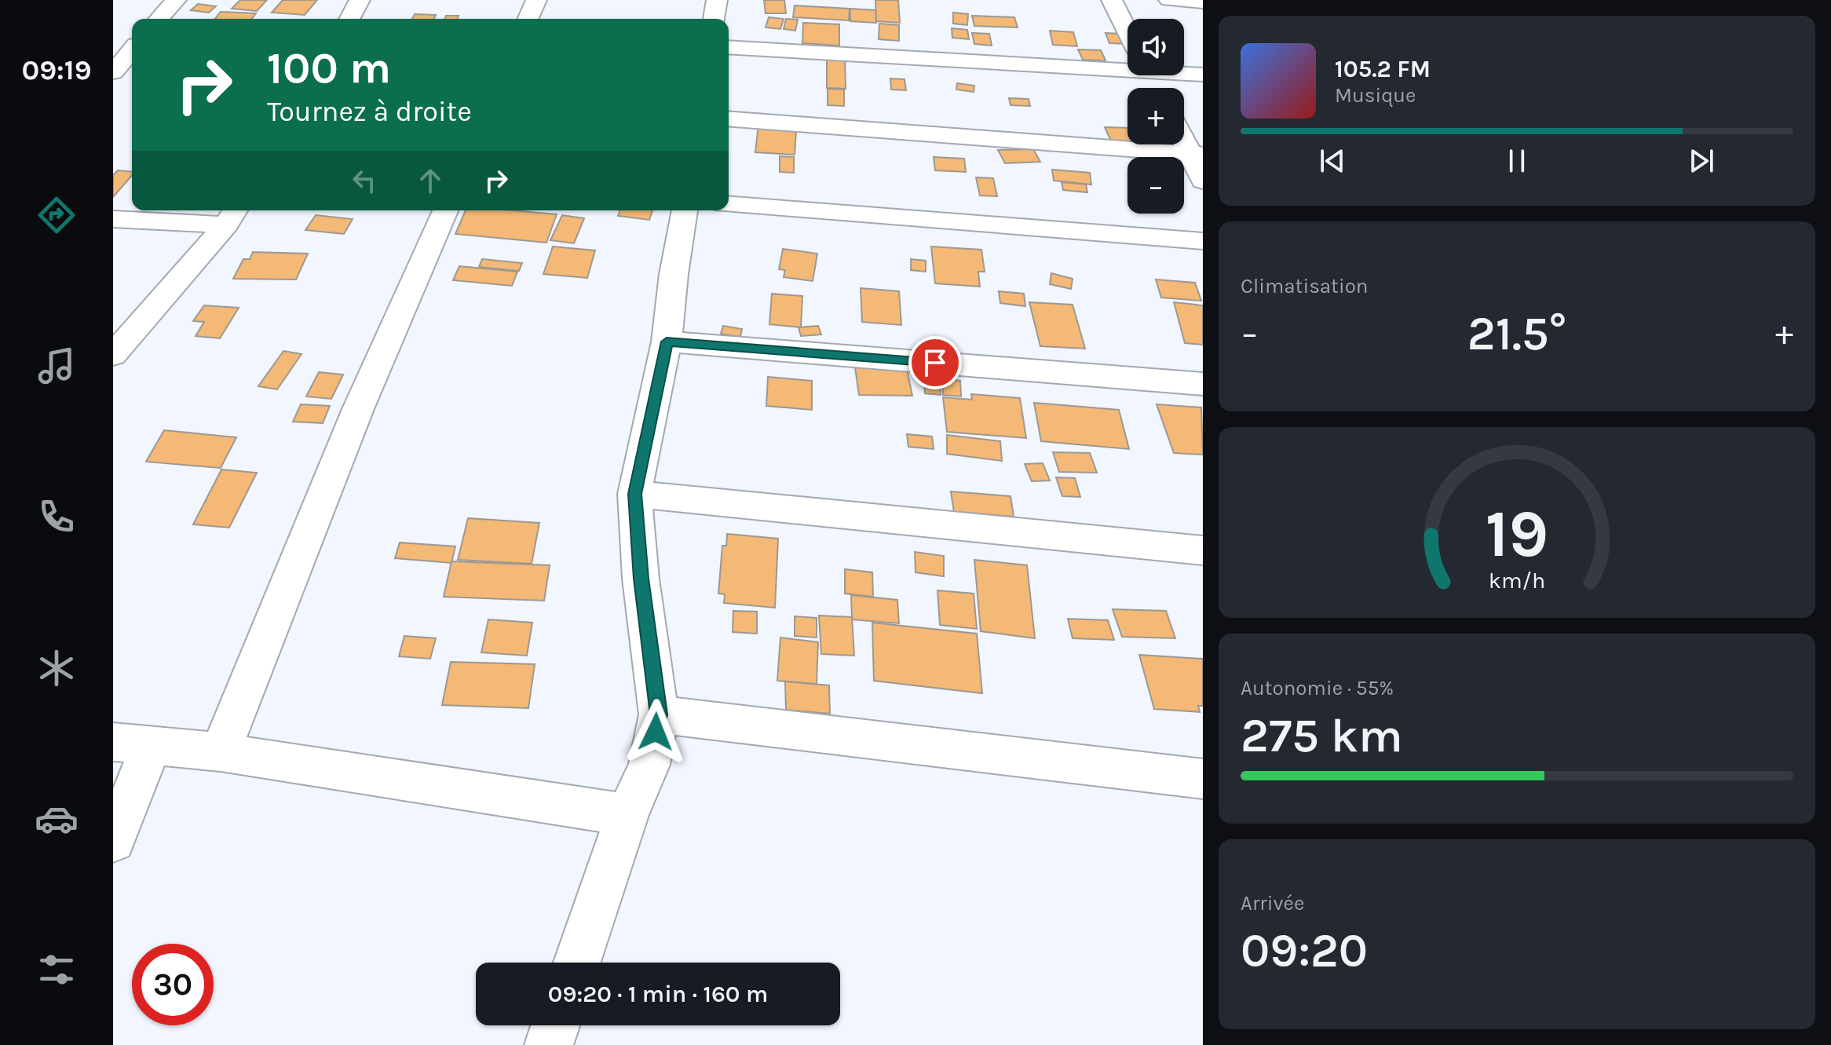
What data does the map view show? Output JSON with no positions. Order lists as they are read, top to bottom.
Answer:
{
  "page": {
    "tabs": "09:19",
    "map_buttons": ["+", "−"],
    "turn": ["100 m", "Tournez à droite"],
    "song": ["105.2 FM", "Musique"],
    "tile": [
      "Climatisation",
      ["Autonomie · 55%", "275 km"],
      ["Arrivée", "09:20"]
    ],
    "heat": ["−", "21.5°", "+"],
    "limit": "30",
    "trip": "09:20 · 1 min · 160 m",
    "gauge": ["19", "km/h"]
  }
}
